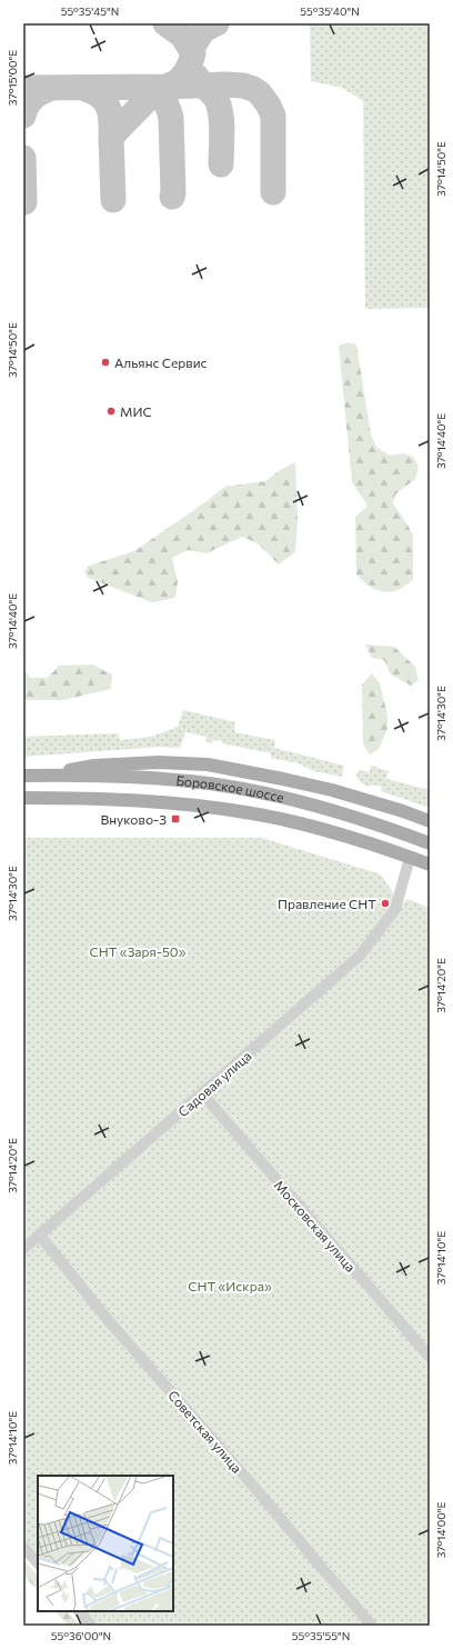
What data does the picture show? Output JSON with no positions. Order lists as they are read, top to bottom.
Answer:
{
  "streets": {
    "main road": ["Боровское шоссе"],
    "street": ["Садовая улица", "Московская улица", "Советская улица"]
  },
  "crossings": [
    ["Боровское шоссе", "Садовая улица"],
    ["Садовая улица", "Московская улица"],
    ["Садовая улица", "Советская улица"]
  ],
  "parks": ["СНТ «Заря-50»", "СНТ «Искра»"],
  "places": {
    "other": ["Альянс Сервис", "МИС", "Правление СНТ"],
    "transit": ["Внуково-3"]
  },
  "coordinates": [
    "55°35'45\"N",
    "55°35'40\"N",
    "37°15'00\"E",
    "37°14'50\"E",
    "37°14'40\"E",
    "37°14'30\"E",
    "37°14'20\"E",
    "37°14'10\"E",
    "37°14'00\"E",
    "55°36'00\"N",
    "55°35'55\"N"
  ]
}
